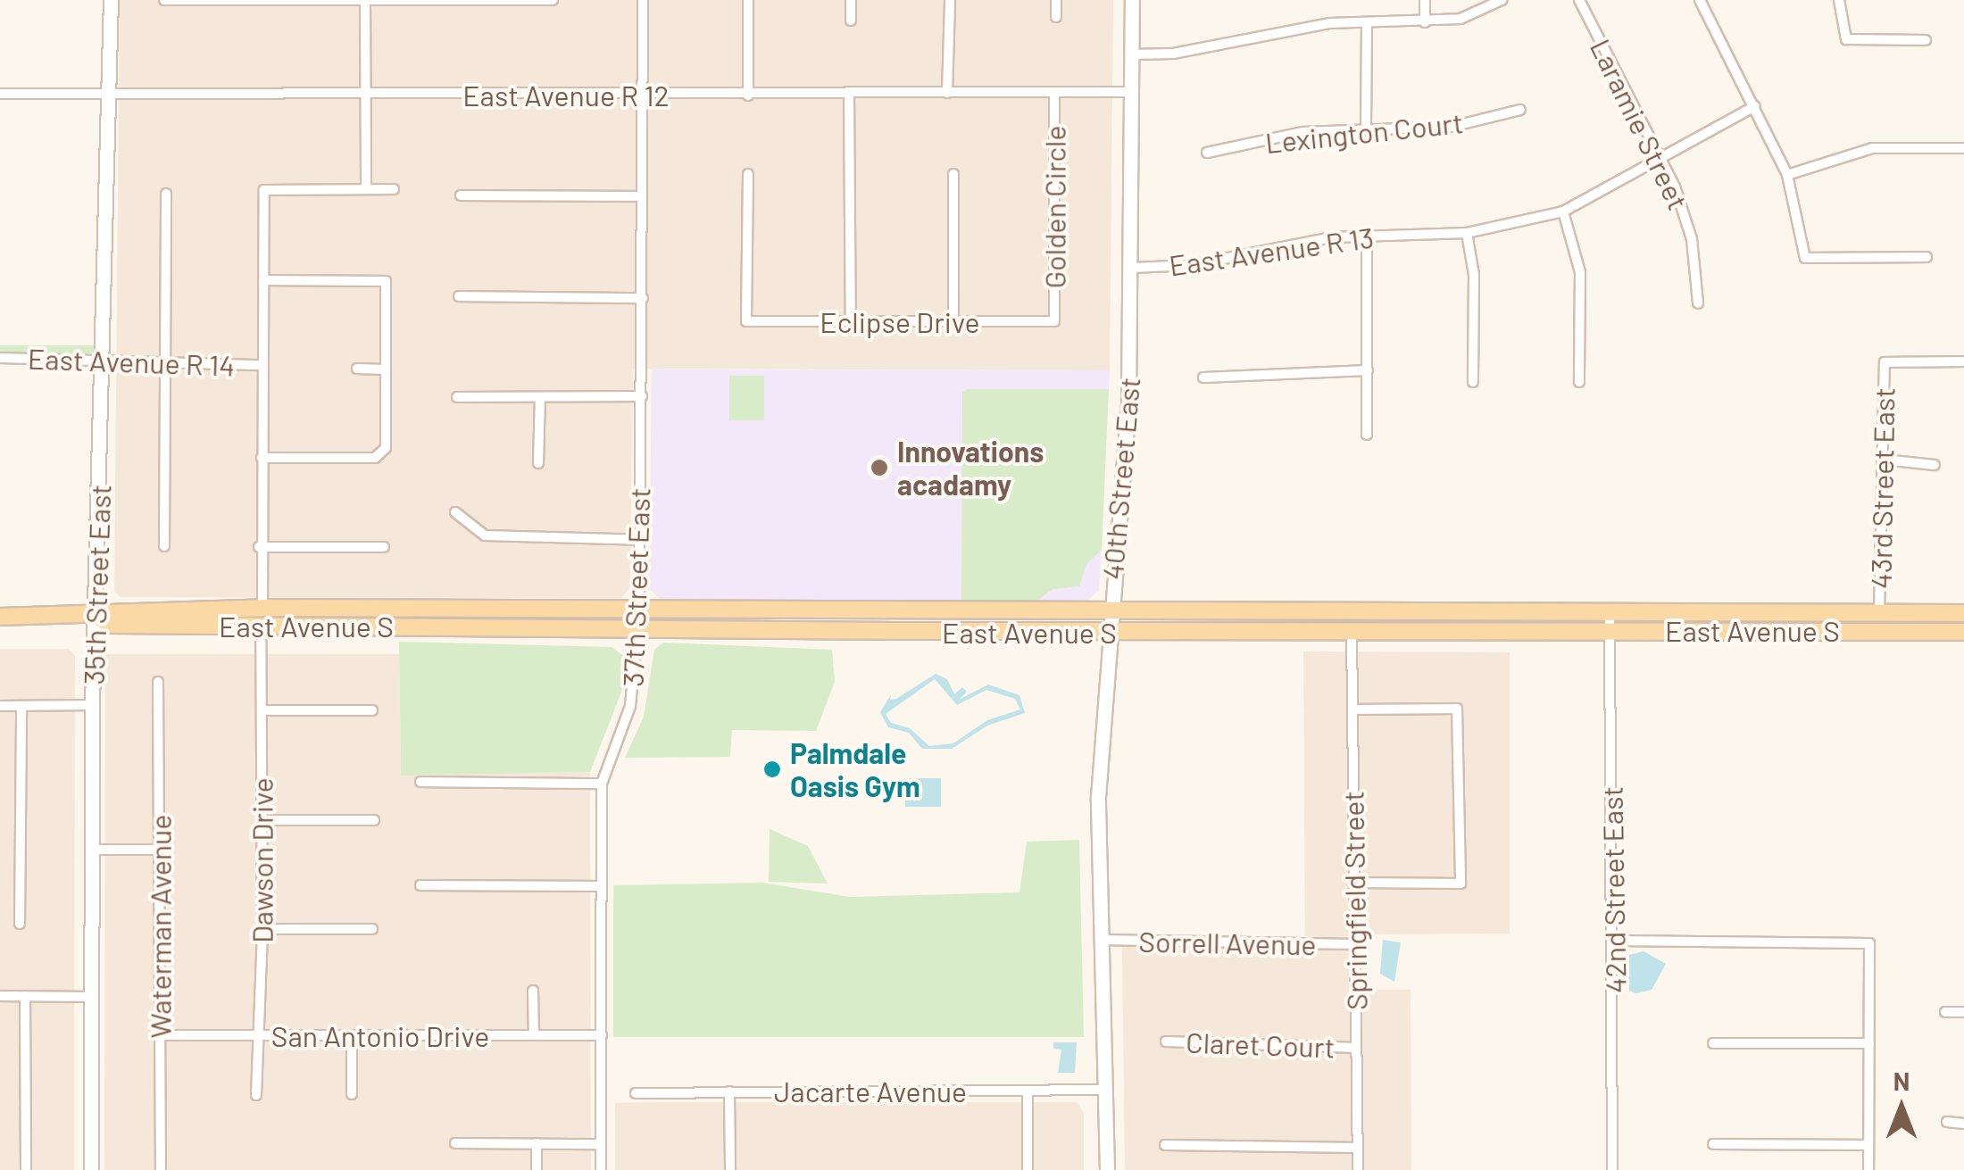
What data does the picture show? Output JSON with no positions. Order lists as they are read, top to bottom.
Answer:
{
  "streets": {
    "main road": ["40th Street East", "35th Street East", "East Avenue S"],
    "street": [
      "East Avenue R 12",
      "Laramie Street",
      "Lexington Court",
      "Golden Circle",
      "East Avenue R 13",
      "Eclipse Drive",
      "East Avenue R 14",
      "43rd Street East",
      "37th Street East",
      "Dawson Drive",
      "42nd Street East",
      "Springfield Street",
      "Waterman Avenue",
      "Sorrell Avenue",
      "San Antonio Drive",
      "Claret Court",
      "Jacarte Avenue"
    ]
  },
  "crossings": [
    ["East Avenue R 12", "Golden Circle"],
    ["East Avenue R 12", "40th Street East"],
    ["East Avenue R 12", "35th Street East"],
    ["East Avenue R 12", "37th Street East"],
    ["Laramie Street", "East Avenue R 13"],
    ["Golden Circle", "Eclipse Drive"],
    ["East Avenue R 13", "40th Street East"],
    ["East Avenue R 14", "35th Street East"],
    ["40th Street East", "East Avenue S"],
    ["40th Street East", "Sorrell Avenue"],
    ["40th Street East", "Jacarte Avenue"],
    ["43rd Street East", "East Avenue S"],
    ["35th Street East", "East Avenue S"],
    ["37th Street East", "East Avenue S"],
    ["37th Street East", "San Antonio Drive"],
    ["East Avenue S", "Dawson Drive"],
    ["East Avenue S", "42nd Street East"],
    ["East Avenue S", "Springfield Street"],
    ["Dawson Drive", "San Antonio Drive"],
    ["Springfield Street", "Sorrell Avenue"],
    ["Springfield Street", "Claret Court"],
    ["Waterman Avenue", "San Antonio Drive"]
  ],
  "places": ["Innovations acadamy", "Palmdale Oasis Gym"],
  "north": "top"
}
